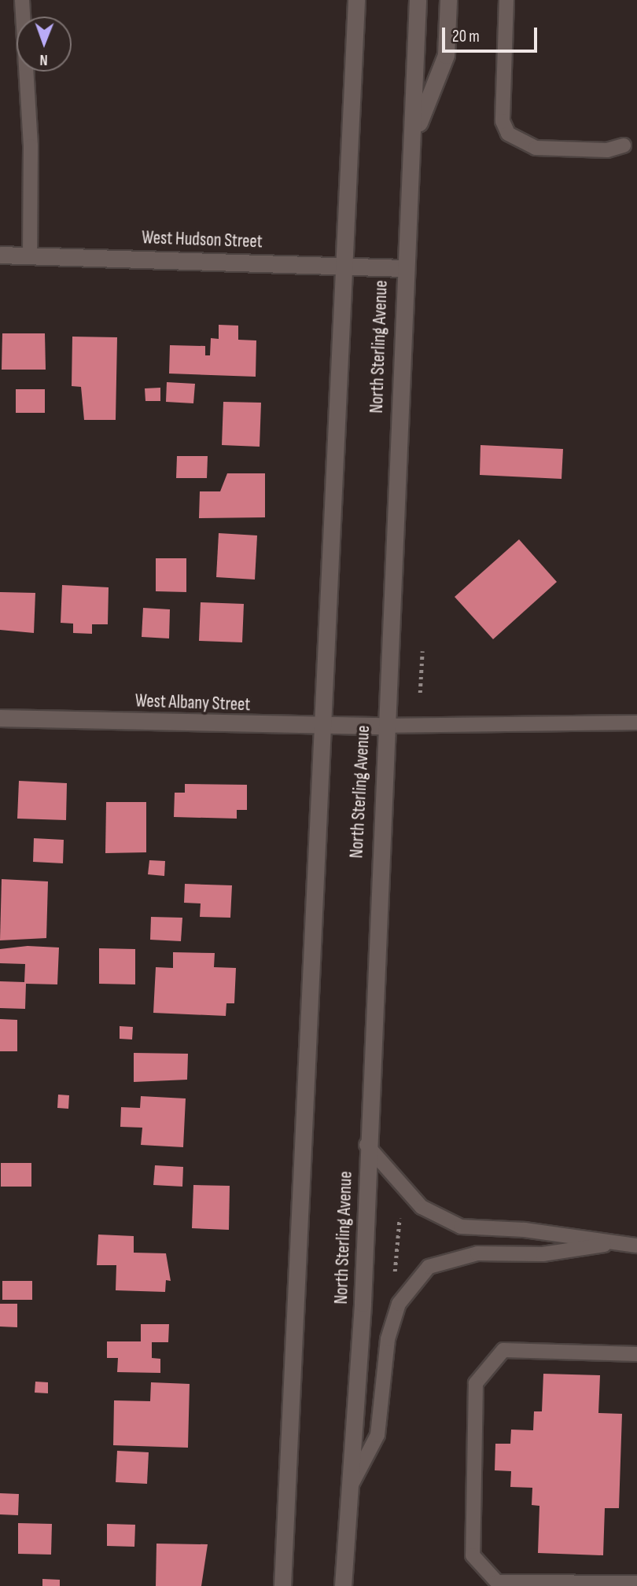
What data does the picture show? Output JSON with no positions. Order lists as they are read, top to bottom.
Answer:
{
  "streets": {
    "main road": ["West Hudson Street", "North Sterling Avenue", "West Albany Street"]
  },
  "crossings": [
    ["West Hudson Street", "North Sterling Avenue"],
    ["North Sterling Avenue", "West Albany Street"]
  ],
  "scale_bar": "20 m",
  "north": "bottom"
}
